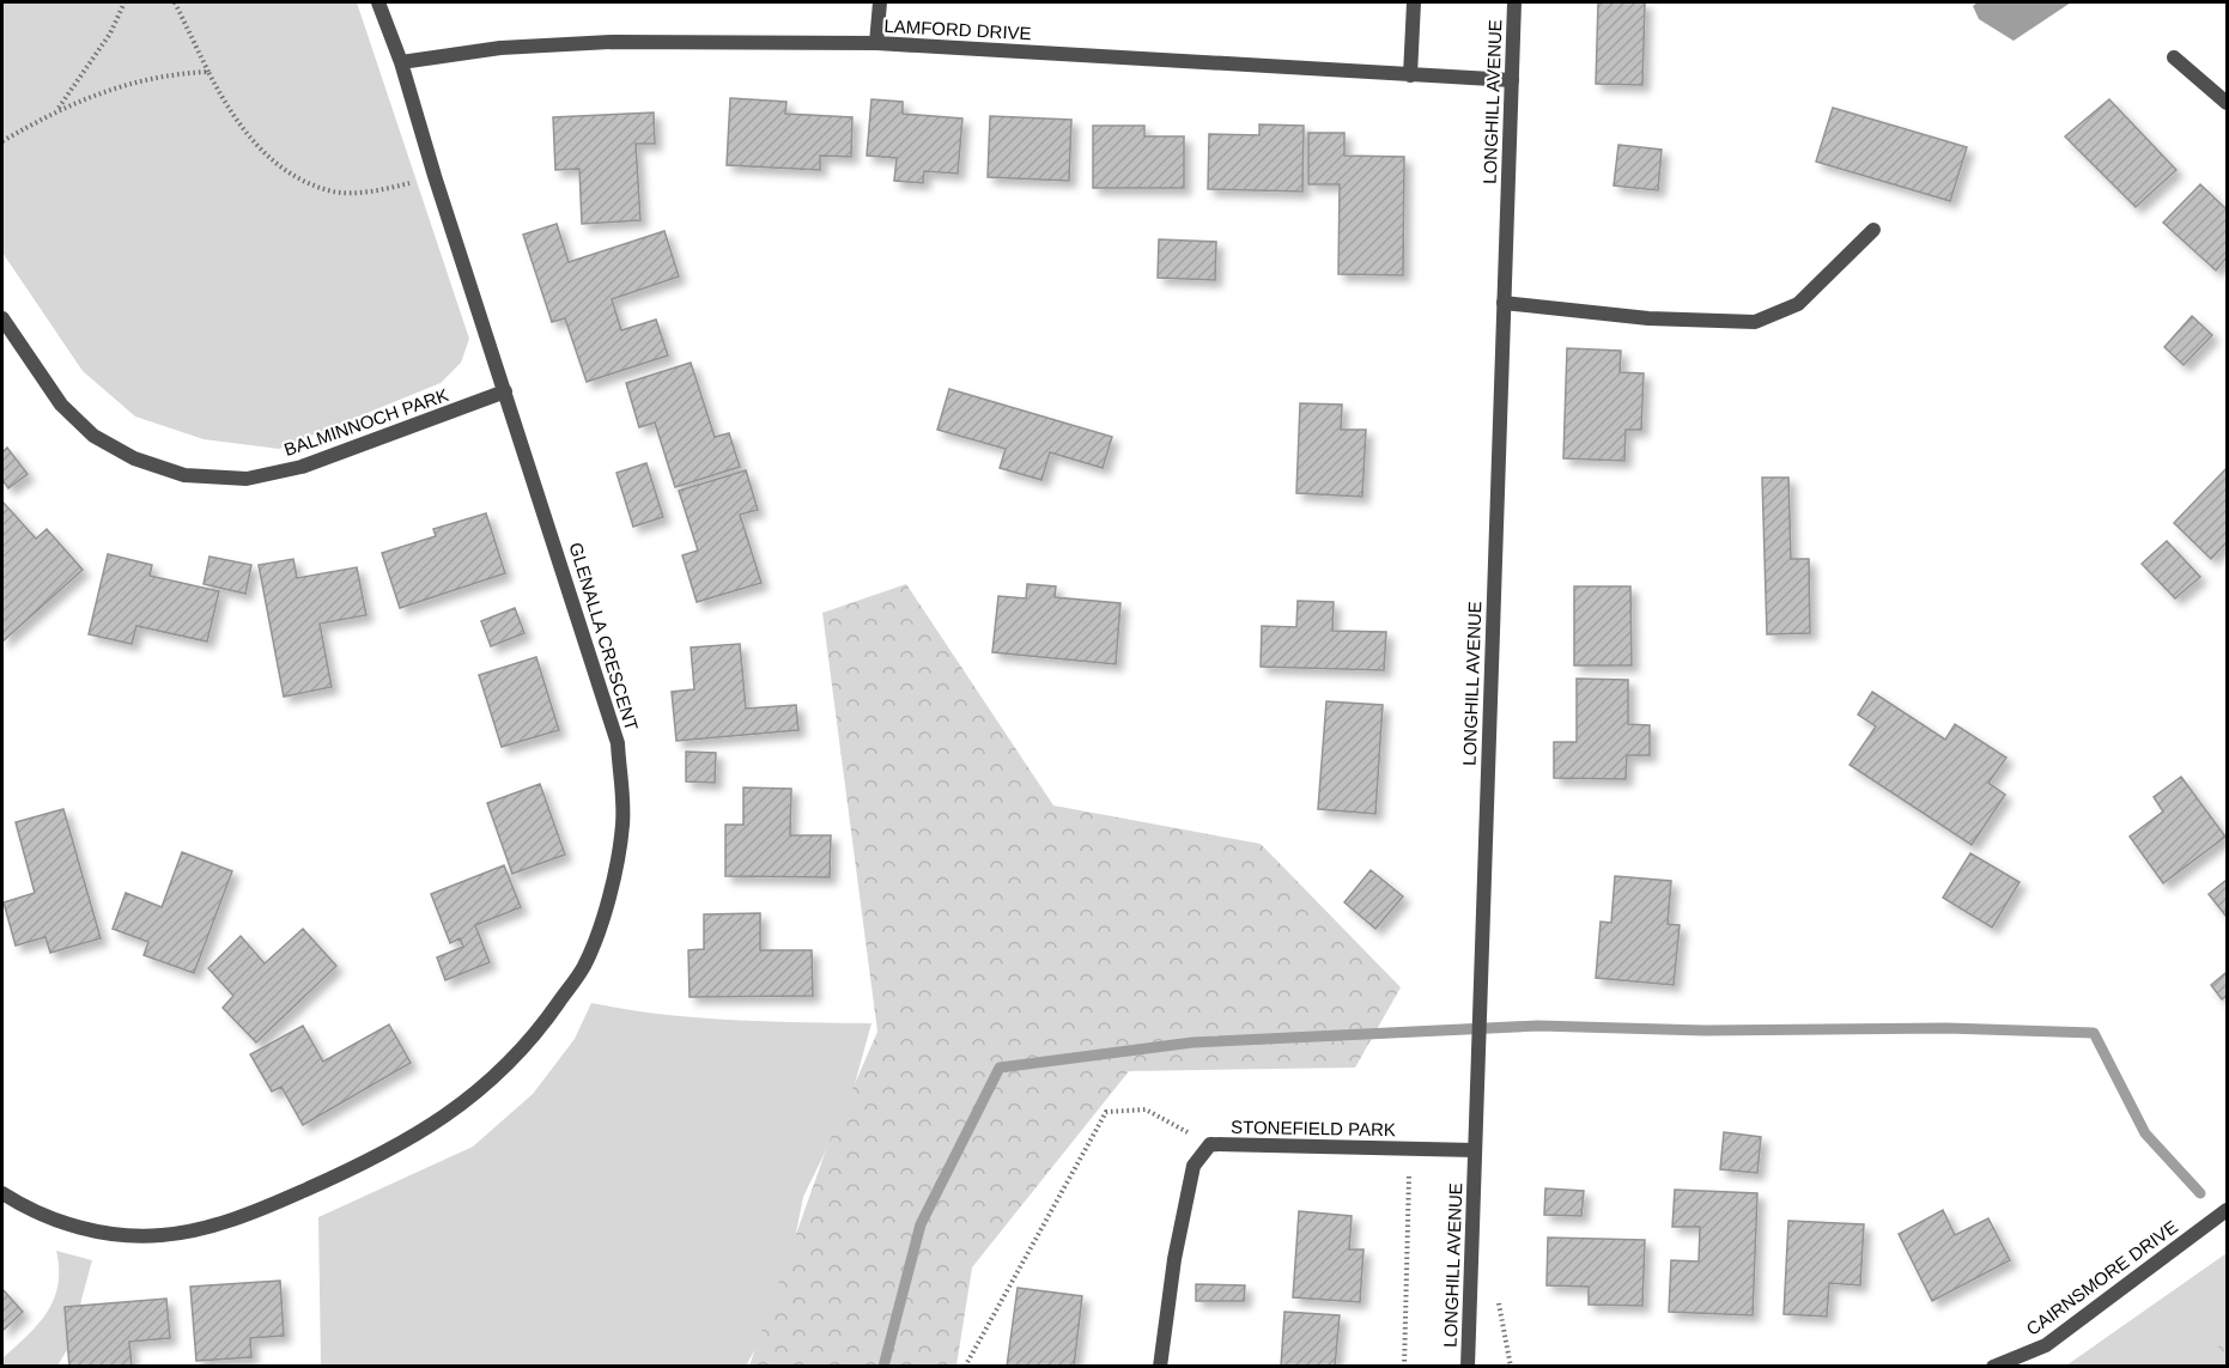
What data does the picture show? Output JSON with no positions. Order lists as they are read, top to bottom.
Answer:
{
  "streets": {
    "street": [
      "LAMFORD DRIVE",
      "LONGHILL AVENUE",
      "BALMINNOCH PARK",
      "GLENALLA CRESCENT",
      "STONEFIELD PARK",
      "CAIRNSMORE DRIVE"
    ]
  },
  "crossings": [
    ["LAMFORD DRIVE", "LONGHILL AVENUE"],
    ["LAMFORD DRIVE", "GLENALLA CRESCENT"],
    ["LONGHILL AVENUE", "STONEFIELD PARK"],
    ["BALMINNOCH PARK", "GLENALLA CRESCENT"]
  ]
}
